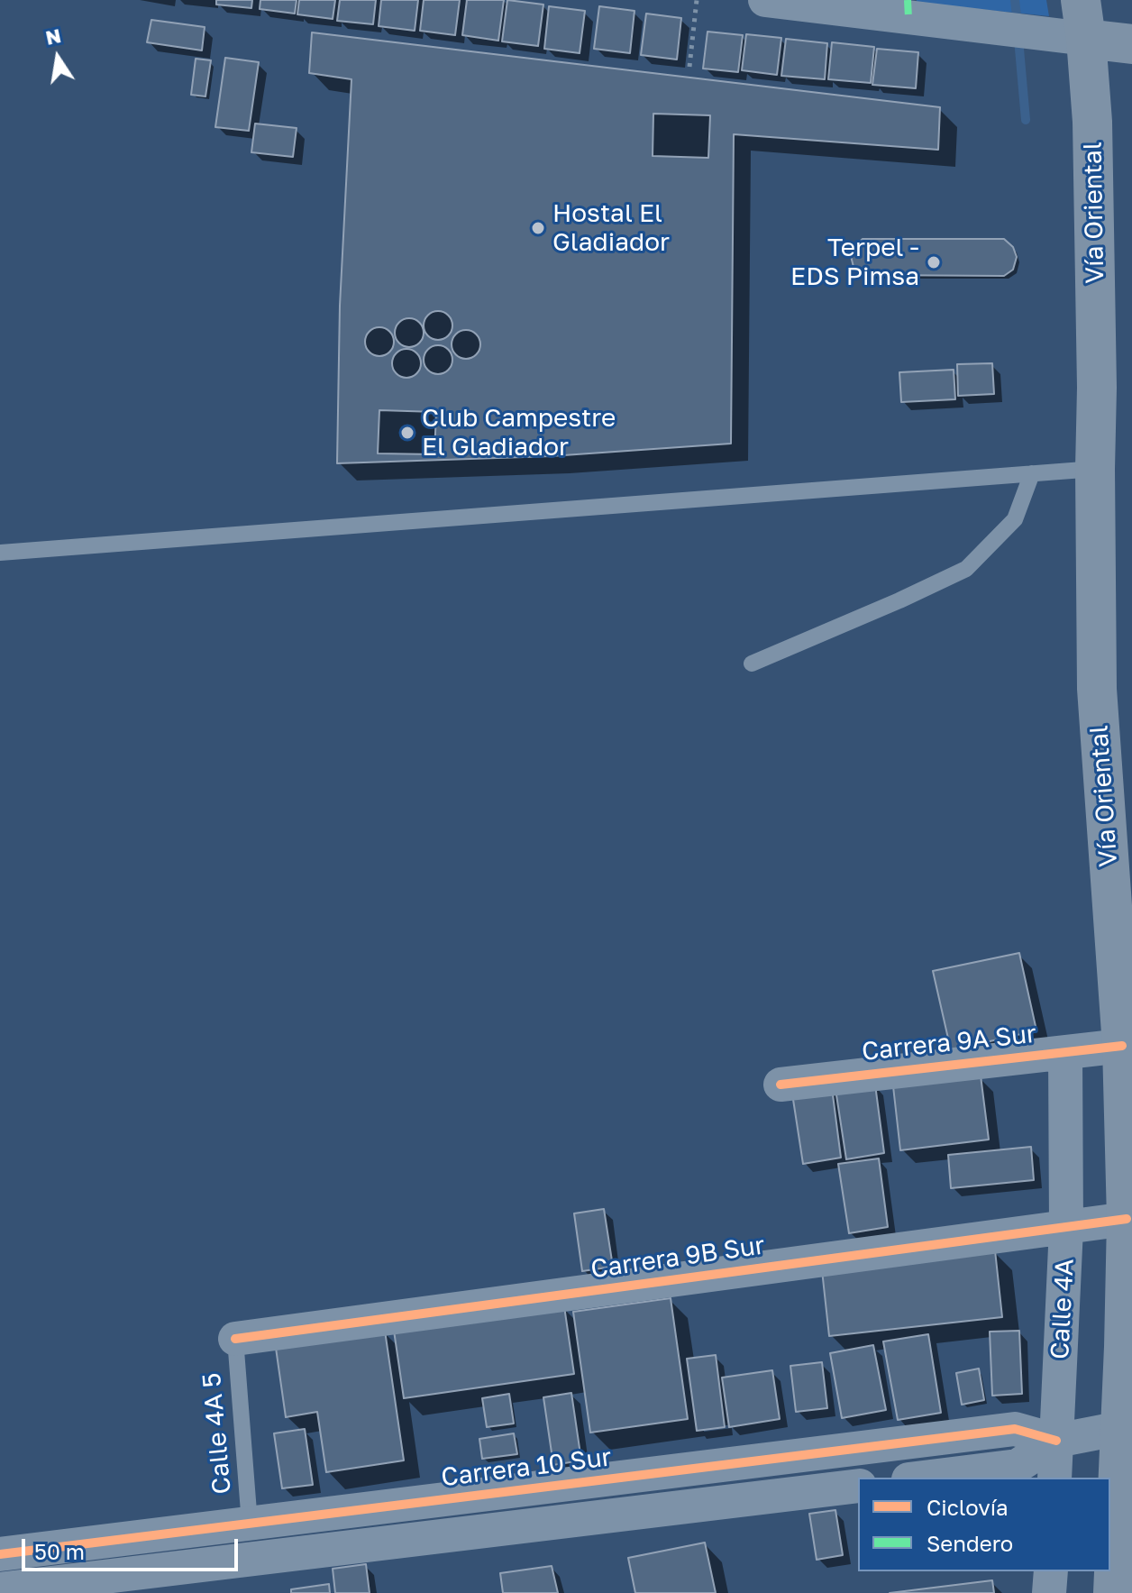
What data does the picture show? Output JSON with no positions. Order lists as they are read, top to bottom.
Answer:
{
  "streets": {
    "highway": ["Vía Oriental"],
    "street": [
      "Carrera 9A Sur",
      "Carrera 9B Sur",
      "Calle 4A",
      "Carrera 10 Sur"
    ],
    "lane": ["Calle 4A 5"]
  },
  "crossings": [
    ["Vía Oriental", "Carrera 9A Sur"],
    ["Vía Oriental", "Carrera 9B Sur"],
    ["Carrera 9A Sur", "Calle 4A"],
    ["Carrera 9B Sur", "Calle 4A"],
    ["Carrera 9B Sur", "Calle 4A 5"],
    ["Calle 4A", "Carrera 10 Sur"],
    ["Calle 4A 5", "Carrera 10 Sur"]
  ],
  "places": ["Hostal El Gladiador", "Terpel - EDS Pimsa", "Club Campestre El Gladiador"],
  "legend": ["Ciclovía", "Sendero"],
  "scale_bar": "50 m",
  "north": "top"
}
